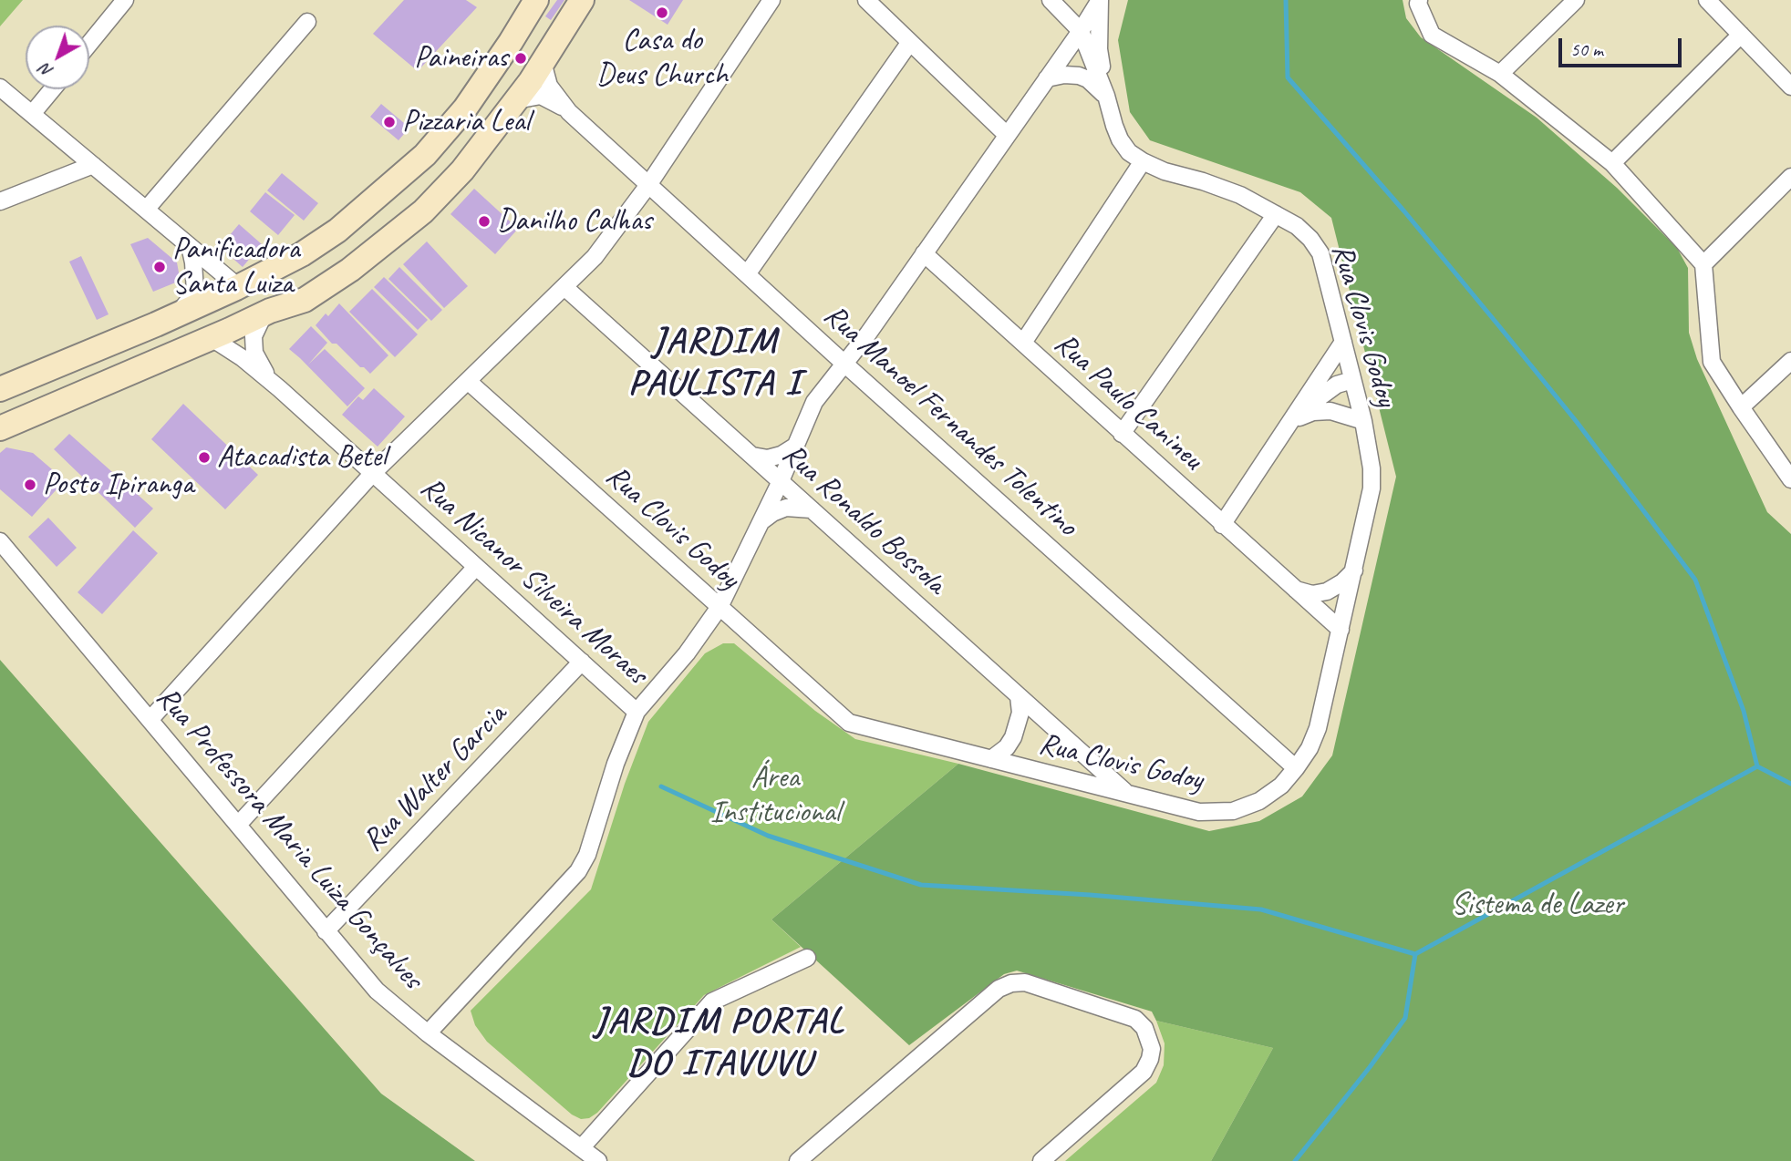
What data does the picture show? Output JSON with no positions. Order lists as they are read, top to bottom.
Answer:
{
  "streets": {
    "street": [
      "Rua Clovis Godoy",
      "Rua Paulo Canineu",
      "Rua Manoel Fernandes Tolentino",
      "Rua Ronaldo Bossola",
      "Rua Nicanor Silveira Moraes",
      "Rua Walter Garcia",
      "Rua Professora Maria Luiza Gonçalves"
    ]
  },
  "crossings": [
    ["Rua Clovis Godoy", "Rua Paulo Canineu"],
    ["Rua Clovis Godoy", "Rua Manoel Fernandes Tolentino"],
    ["Rua Clovis Godoy", "Rua Ronaldo Bossola"],
    ["Rua Nicanor Silveira Moraes", "Rua Walter Garcia"],
    ["Rua Walter Garcia", "Rua Professora Maria Luiza Gonçalves"]
  ],
  "districts": ["JARDIM PAULISTA I", "JARDIM PORTAL DO ITAVUVU"],
  "parks": ["Área Institucional", "Sistema de Lazer"],
  "places": [
    "Casa do Deus Church",
    "Paineiras",
    "Pizzaria Leal",
    "Danilho Calhas",
    "Panificadora Santa Luiza",
    "Atacadista Betel",
    "Posto Ipiranga"
  ],
  "scale_bar": "50 m",
  "north": "bottom left"
}
